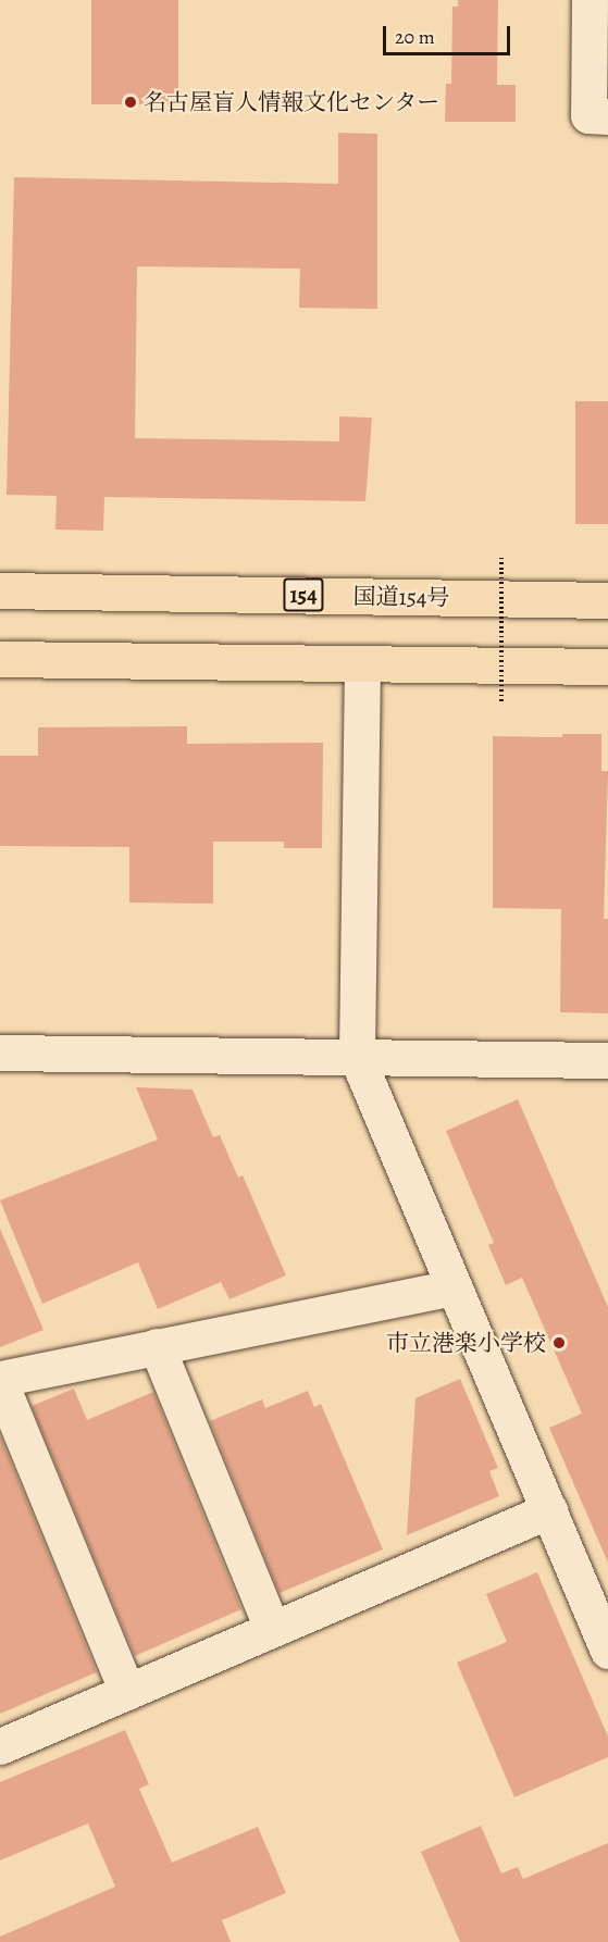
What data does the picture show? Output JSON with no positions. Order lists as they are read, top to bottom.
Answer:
{
  "streets": {
    "highway": ["154", "国道154号"]
  },
  "places": ["名古屋盲人情報文化センター", "市立港楽小学校"],
  "scale_bar": "20 m"
}
